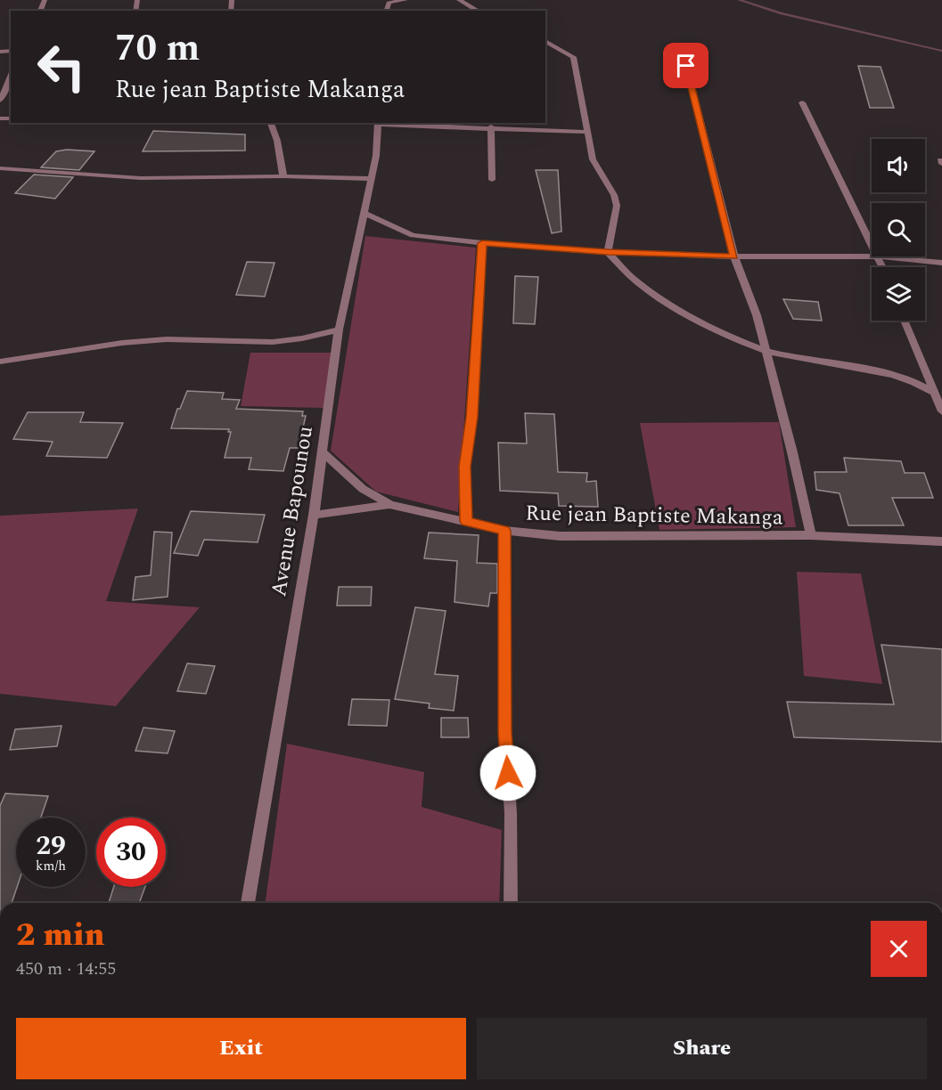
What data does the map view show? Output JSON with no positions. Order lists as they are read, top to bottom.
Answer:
{
  "streets": {
    "street": ["Avenue Bapounou", "Rue jean Baptiste Makanga"]
  },
  "crossings": [
    ["Avenue Bapounou", "Rue jean Baptiste Makanga"]
  ],
  "page": {
    "turn": ["70 m", "Rue jean Baptiste Makanga"],
    "speed": "29 km/h",
    "limit": "30",
    "heading": ["2 min", "450 m · 14:55"],
    "buttons": ["Exit", "Share"]
  }
}
